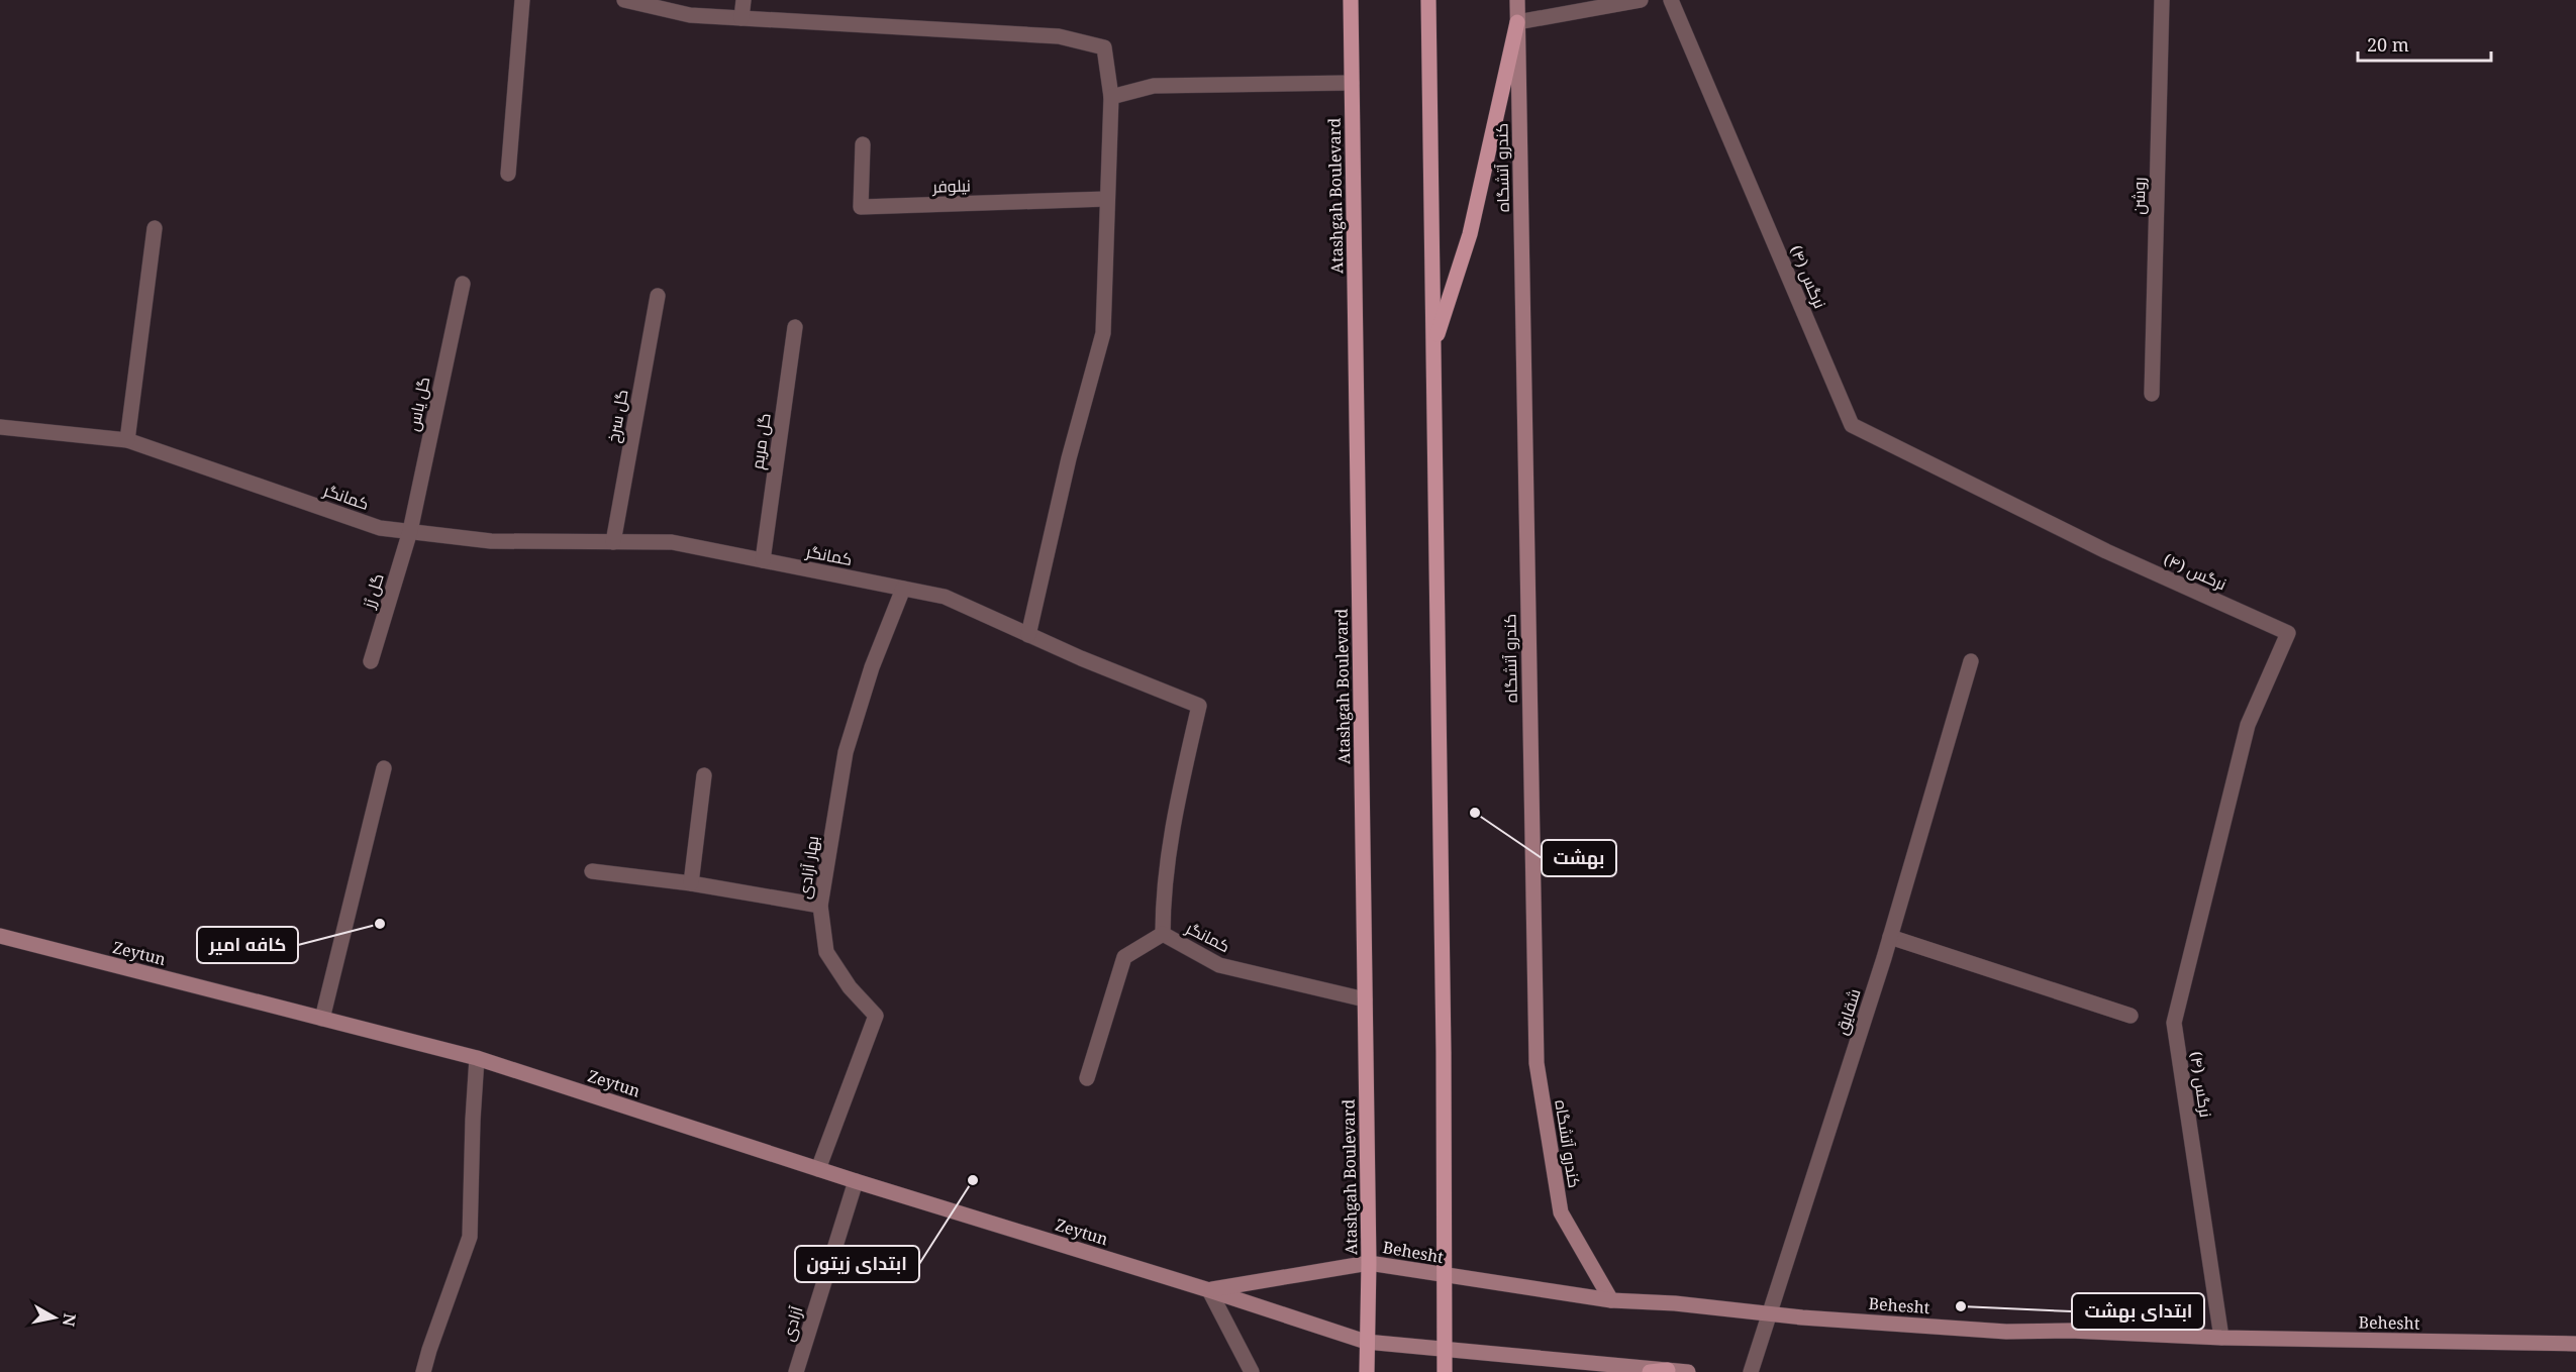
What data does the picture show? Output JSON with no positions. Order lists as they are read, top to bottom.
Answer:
{
  "streets": {
    "main road": [
      "کندرو آتشگاه",
      "Atashgah Boulevard",
      "Zeytun",
      "Behesht"
    ],
    "street": [
      "نیلوفر",
      "روشن",
      "نرگس (۴)",
      "گل یاس",
      "گل سرخ",
      "گل مریم",
      "کمانگر",
      "گل رُز",
      "بهار آزادی",
      "شقایق",
      "آزادی"
    ]
  },
  "crossings": [
    ["کندرو آتشگاه", "Behesht"],
    ["Atashgah Boulevard", "کمانگر"],
    ["Atashgah Boulevard", "Zeytun"],
    ["Atashgah Boulevard", "Behesht"],
    ["نرگس (۴)", "Behesht"],
    ["گل یاس", "کمانگر"],
    ["گل یاس", "گل رُز"],
    ["گل سرخ", "کمانگر"],
    ["گل مریم", "کمانگر"],
    ["کمانگر", "گل رُز"],
    ["کمانگر", "بهار آزادی"],
    ["بهار آزادی", "Zeytun"],
    ["Zeytun", "Behesht"],
    ["Zeytun", "آزادی"],
    ["شقایق", "Behesht"]
  ],
  "places": [
    "بهشت",
    "کافه امیر",
    "ابتدای زیتون",
    "ابتدای بهشت"
  ],
  "scale_bar": "20 m",
  "north": "right"
}
